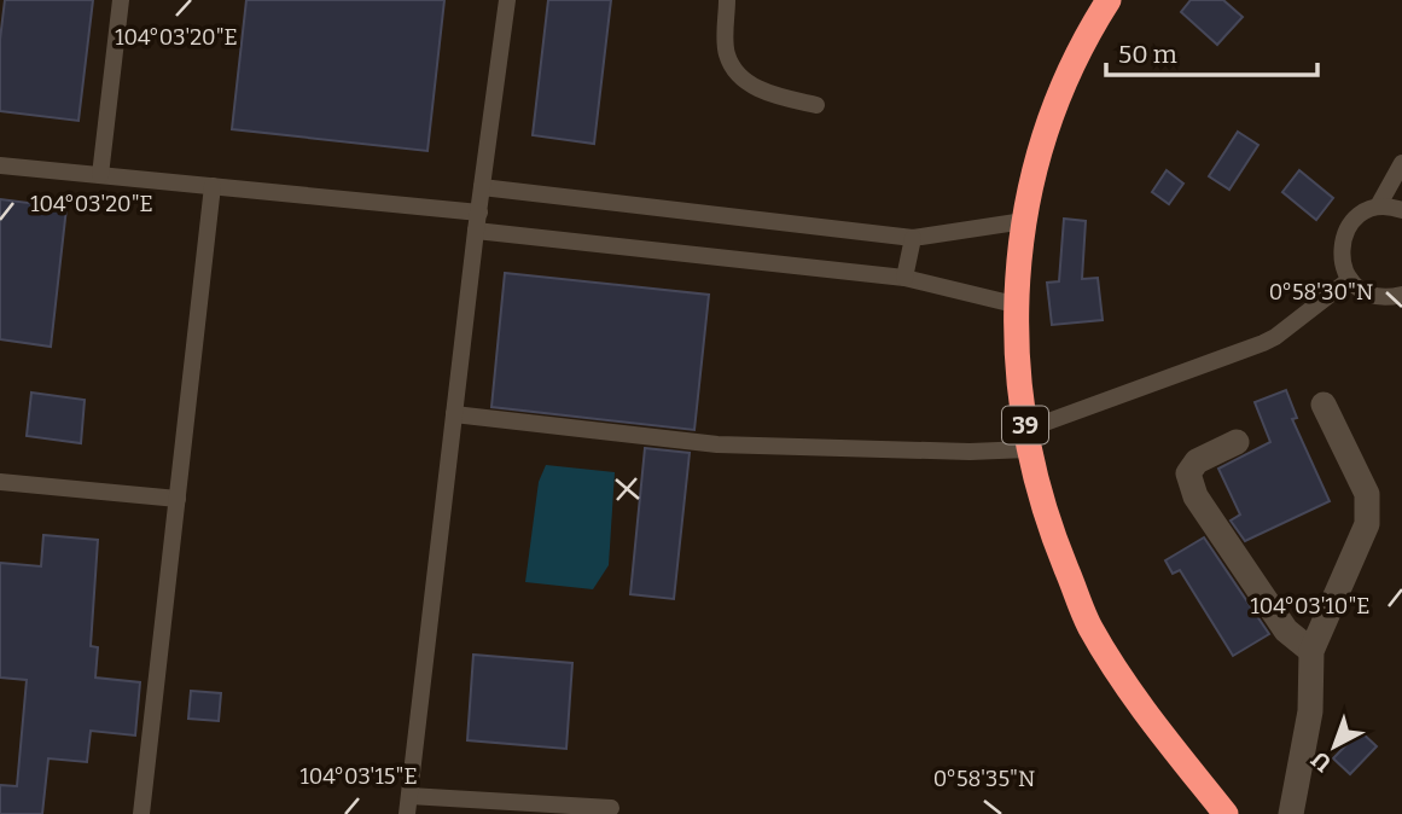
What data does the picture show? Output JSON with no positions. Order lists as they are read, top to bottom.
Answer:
{
  "streets": {
    "highway": ["39"]
  },
  "scale_bar": "50 m",
  "north": "bottom left",
  "coordinates": [
    "104°03'20\"E",
    "0°58'30\"N",
    "104°03'10\"E",
    "104°03'15\"E",
    "0°58'35\"N"
  ]
}
